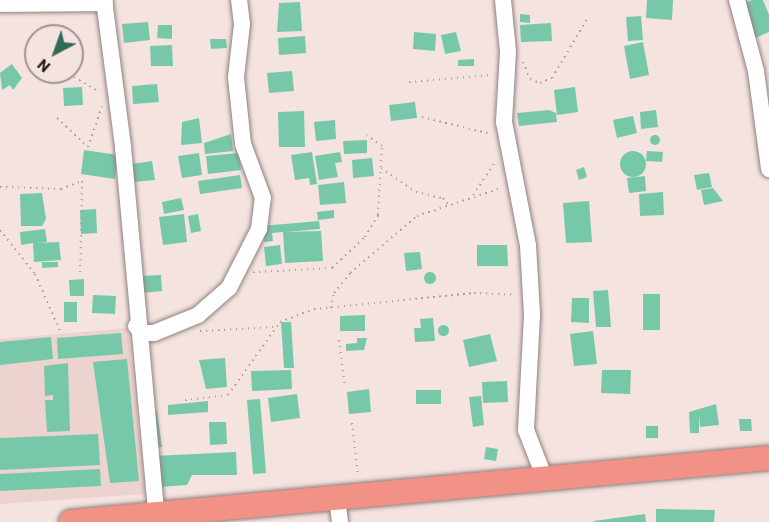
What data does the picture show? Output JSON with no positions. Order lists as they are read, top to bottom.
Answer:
{
  "north": "bottom left"
}
